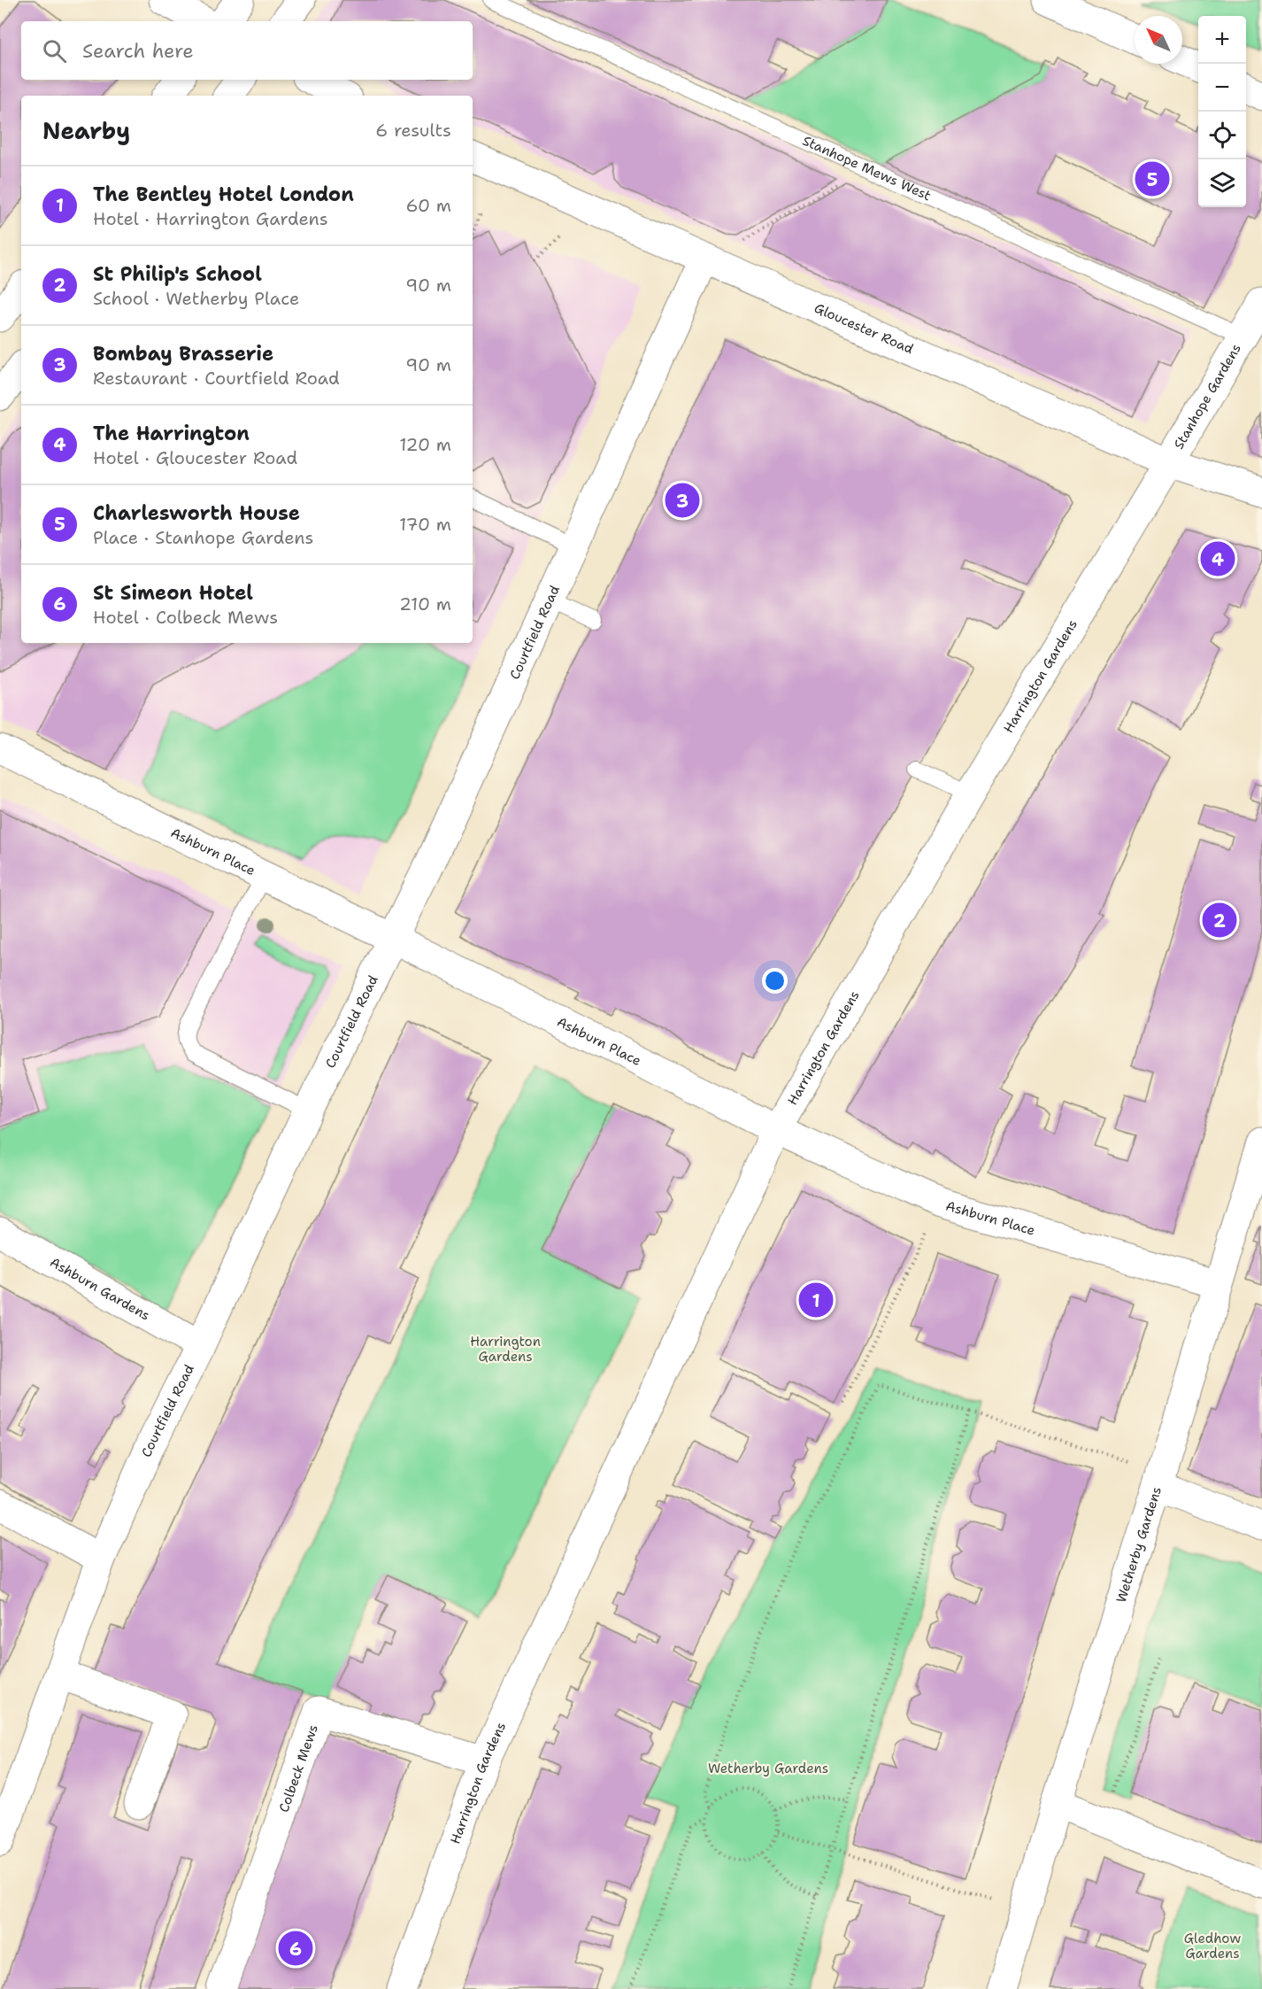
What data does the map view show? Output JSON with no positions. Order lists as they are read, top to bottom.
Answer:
{
  "streets": {
    "main road": [
      "Gloucester Road",
      "Stanhope Gardens",
      "Courtfield Road",
      "Harrington Gardens",
      "Ashburn Place",
      "Ashburn Gardens",
      "Wetherby Gardens",
      "Colbeck Mews"
    ],
    "lane": ["Stanhope Mews West"]
  },
  "crossings": [
    ["Stanhope Mews West", "Stanhope Gardens"],
    ["Gloucester Road", "Stanhope Gardens"],
    ["Gloucester Road", "Courtfield Road"],
    ["Gloucester Road", "Harrington Gardens"],
    ["Stanhope Gardens", "Harrington Gardens"],
    ["Courtfield Road", "Ashburn Place"],
    ["Courtfield Road", "Ashburn Gardens"],
    ["Harrington Gardens", "Ashburn Place"],
    ["Harrington Gardens", "Colbeck Mews"],
    ["Ashburn Place", "Wetherby Gardens"]
  ],
  "parks": ["Harrington Gardens", "Wetherby Gardens", "Gledhow Gardens"],
  "north": "top left",
  "page": {
    "map_buttons": ["+", "−"],
    "search": "Search here",
    "heading": ["Nearby", "6 results"],
    "pins": [
      "5",
      "3",
      "4",
      "2",
      "1",
      "6"
    ],
    "list": [
      {
        "mark": "1",
        "name": "The Bentley Hotel London",
        "note": "Hotel · Harrington Gardens",
        "value": "60 m"
      },
      {
        "mark": "2",
        "name": "St Philip's School",
        "note": "School · Wetherby Place",
        "value": "90 m"
      },
      {
        "mark": "3",
        "name": "Bombay Brasserie",
        "note": "Restaurant · Courtfield Road",
        "value": "90 m"
      },
      {
        "mark": "4",
        "name": "The Harrington",
        "note": "Hotel · Gloucester Road",
        "value": "120 m"
      },
      {
        "mark": "5",
        "name": "Charlesworth House",
        "note": "Place · Stanhope Gardens",
        "value": "170 m"
      },
      {
        "mark": "6",
        "name": "St Simeon Hotel",
        "note": "Hotel · Colbeck Mews",
        "value": "210 m"
      }
    ]
  }
}
